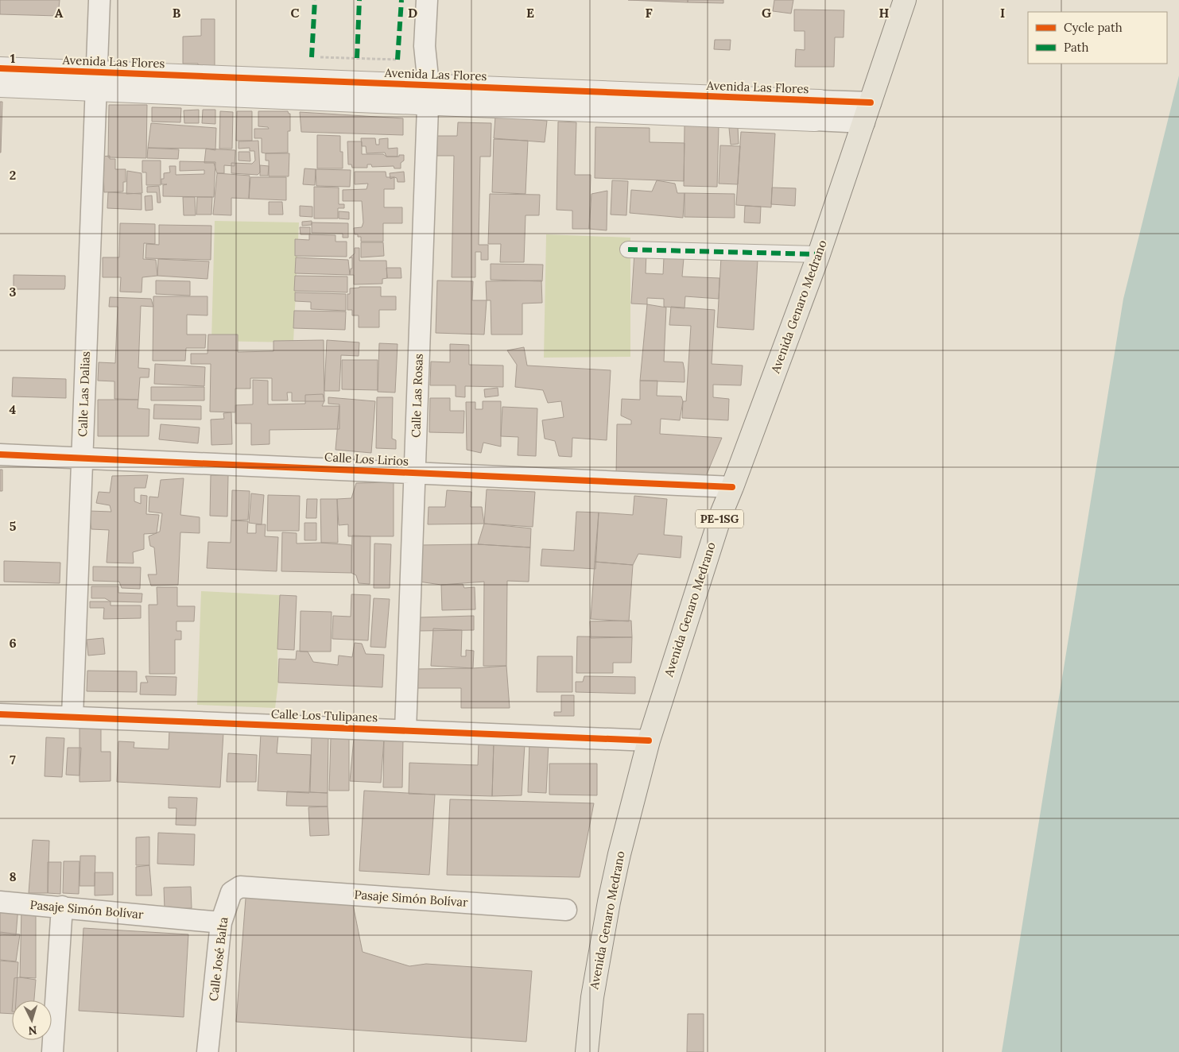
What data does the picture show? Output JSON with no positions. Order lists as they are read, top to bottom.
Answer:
{
  "streets": {
    "main road": ["Avenida Genaro Medrano", "PE-1SG"],
    "street": [
      "Avenida Las Flores",
      "Calle Las Dalias",
      "Calle Las Rosas",
      "Calle Los Lirios",
      "Calle Los Tulipanes",
      "Pasaje Simón Bolívar",
      "Calle José Balta"
    ]
  },
  "crossings": [
    ["Avenida Las Flores", "Avenida Genaro Medrano"],
    ["Avenida Las Flores", "Calle Las Dalias"],
    ["Avenida Las Flores", "Calle Las Rosas"],
    ["Avenida Genaro Medrano", "Calle Los Lirios"],
    ["Avenida Genaro Medrano", "Calle Los Tulipanes"],
    ["Calle Las Dalias", "Calle Los Lirios"],
    ["Calle Las Dalias", "Calle Los Tulipanes"],
    ["Calle Las Rosas", "Calle Los Lirios"],
    ["Calle Las Rosas", "Calle Los Tulipanes"],
    ["Pasaje Simón Bolívar", "Calle José Balta"]
  ],
  "legend": ["Cycle path", "Path"],
  "north": "bottom",
  "grid": {
    "columns": [
      "A",
      "B",
      "C",
      "D",
      "E",
      "F",
      "G",
      "H",
      "I"
    ],
    "rows": [
      "1",
      "2",
      "3",
      "4",
      "5",
      "6",
      "7",
      "8"
    ]
  }
}
